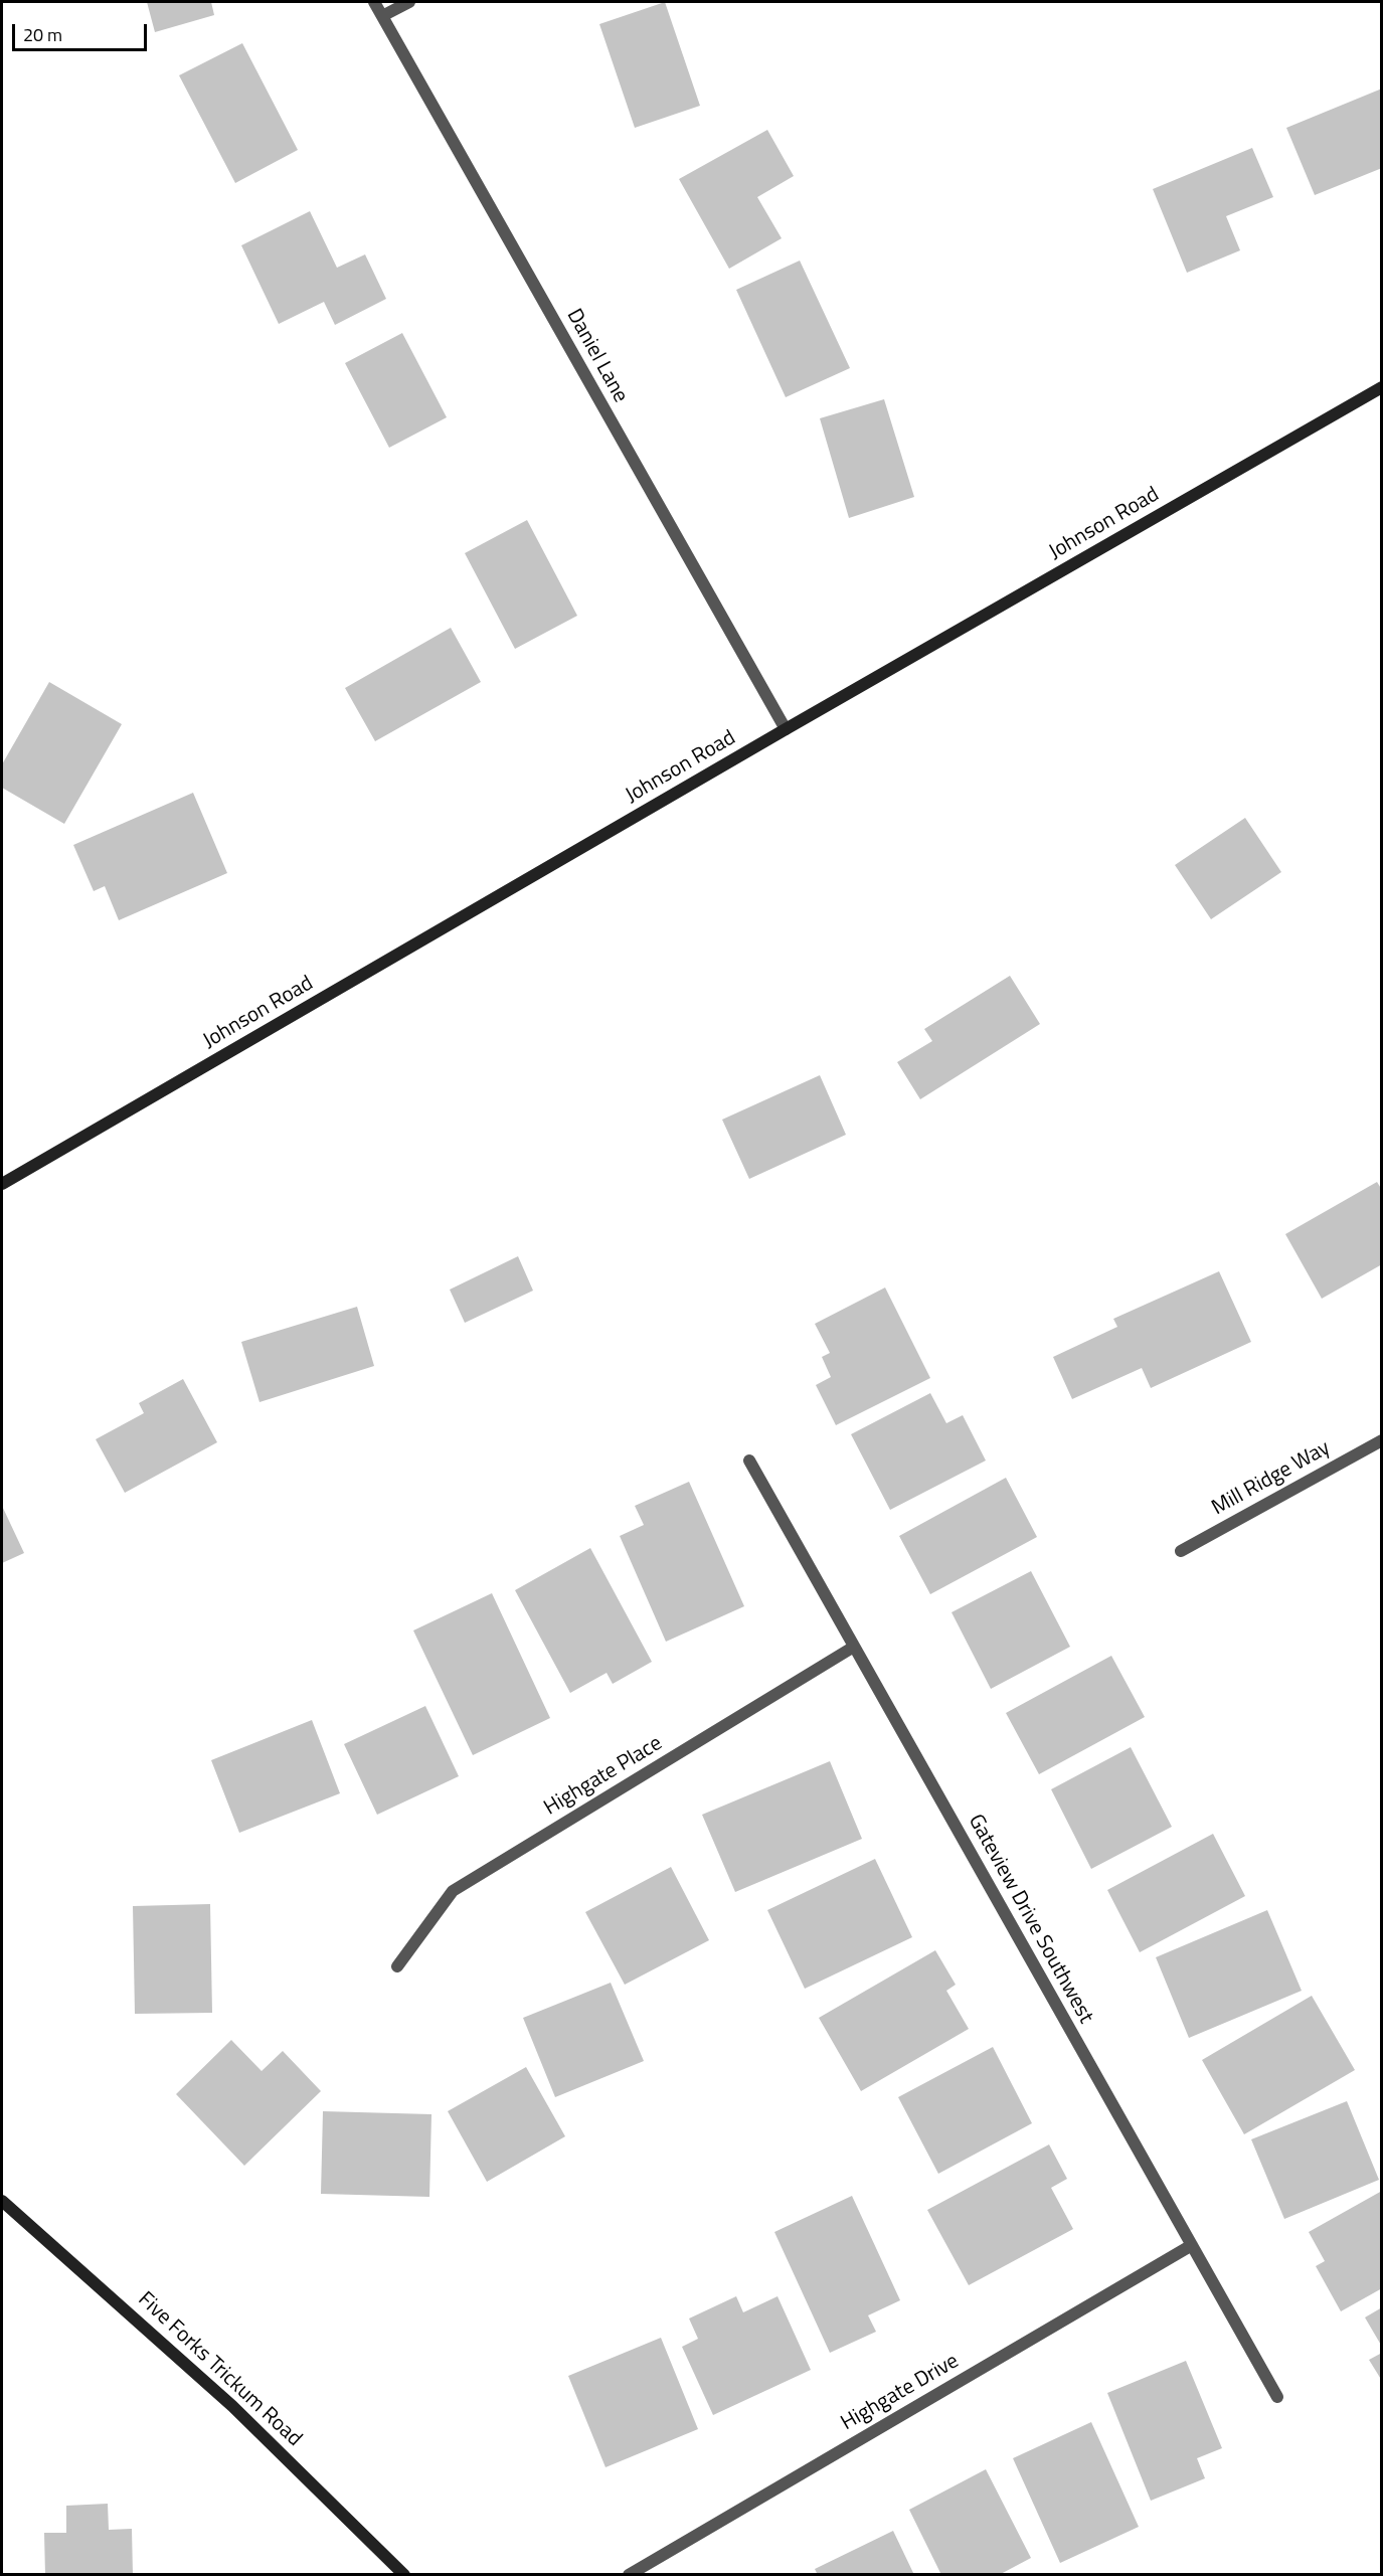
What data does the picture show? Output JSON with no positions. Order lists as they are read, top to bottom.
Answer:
{
  "streets": {
    "street": [
      "Daniel Lane",
      "Johnson Road",
      "Mill Ridge Way",
      "Highgate Place",
      "Gateview Drive Southwest",
      "Five Forks Trickum Road",
      "Highgate Drive"
    ]
  },
  "crossings": [
    ["Daniel Lane", "Johnson Road"],
    ["Highgate Place", "Gateview Drive Southwest"],
    ["Gateview Drive Southwest", "Highgate Drive"]
  ],
  "scale_bar": "20 m"
}
